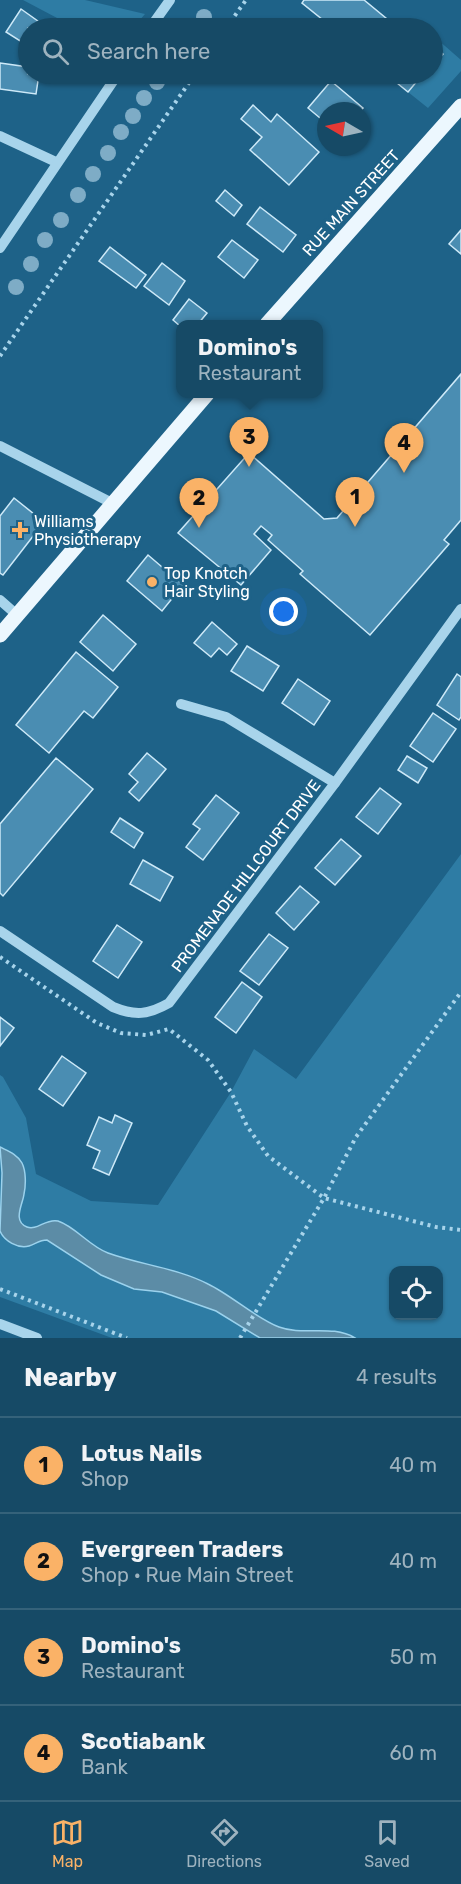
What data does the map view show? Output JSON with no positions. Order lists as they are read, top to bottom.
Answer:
{
  "streets": {
    "main road": ["RUE MAIN STREET"],
    "street": ["PROMENADE HILLCOURT DRIVE"]
  },
  "places": {
    "health": ["Williams Physiotherapy"],
    "other": ["Top Knotch Hair Styling"]
  },
  "north": "left",
  "page": {
    "search": "Search here",
    "popup": ["Domino's", "Restaurant"],
    "pins": [
      "3",
      "4",
      "1",
      "2"
    ],
    "heading": ["Nearby", "4 results"],
    "list": [
      {
        "mark": "1",
        "name": "Lotus Nails",
        "note": "Shop",
        "value": "40 m"
      },
      {
        "mark": "2",
        "name": "Evergreen Traders",
        "note": "Shop · Rue Main Street",
        "value": "40 m"
      },
      {
        "mark": "3",
        "name": "Domino's",
        "note": "Restaurant",
        "value": "50 m"
      },
      {
        "mark": "4",
        "name": "Scotiabank",
        "note": "Bank",
        "value": "60 m"
      }
    ],
    "nav": ["Map", "Directions", "Saved"]
  }
}
